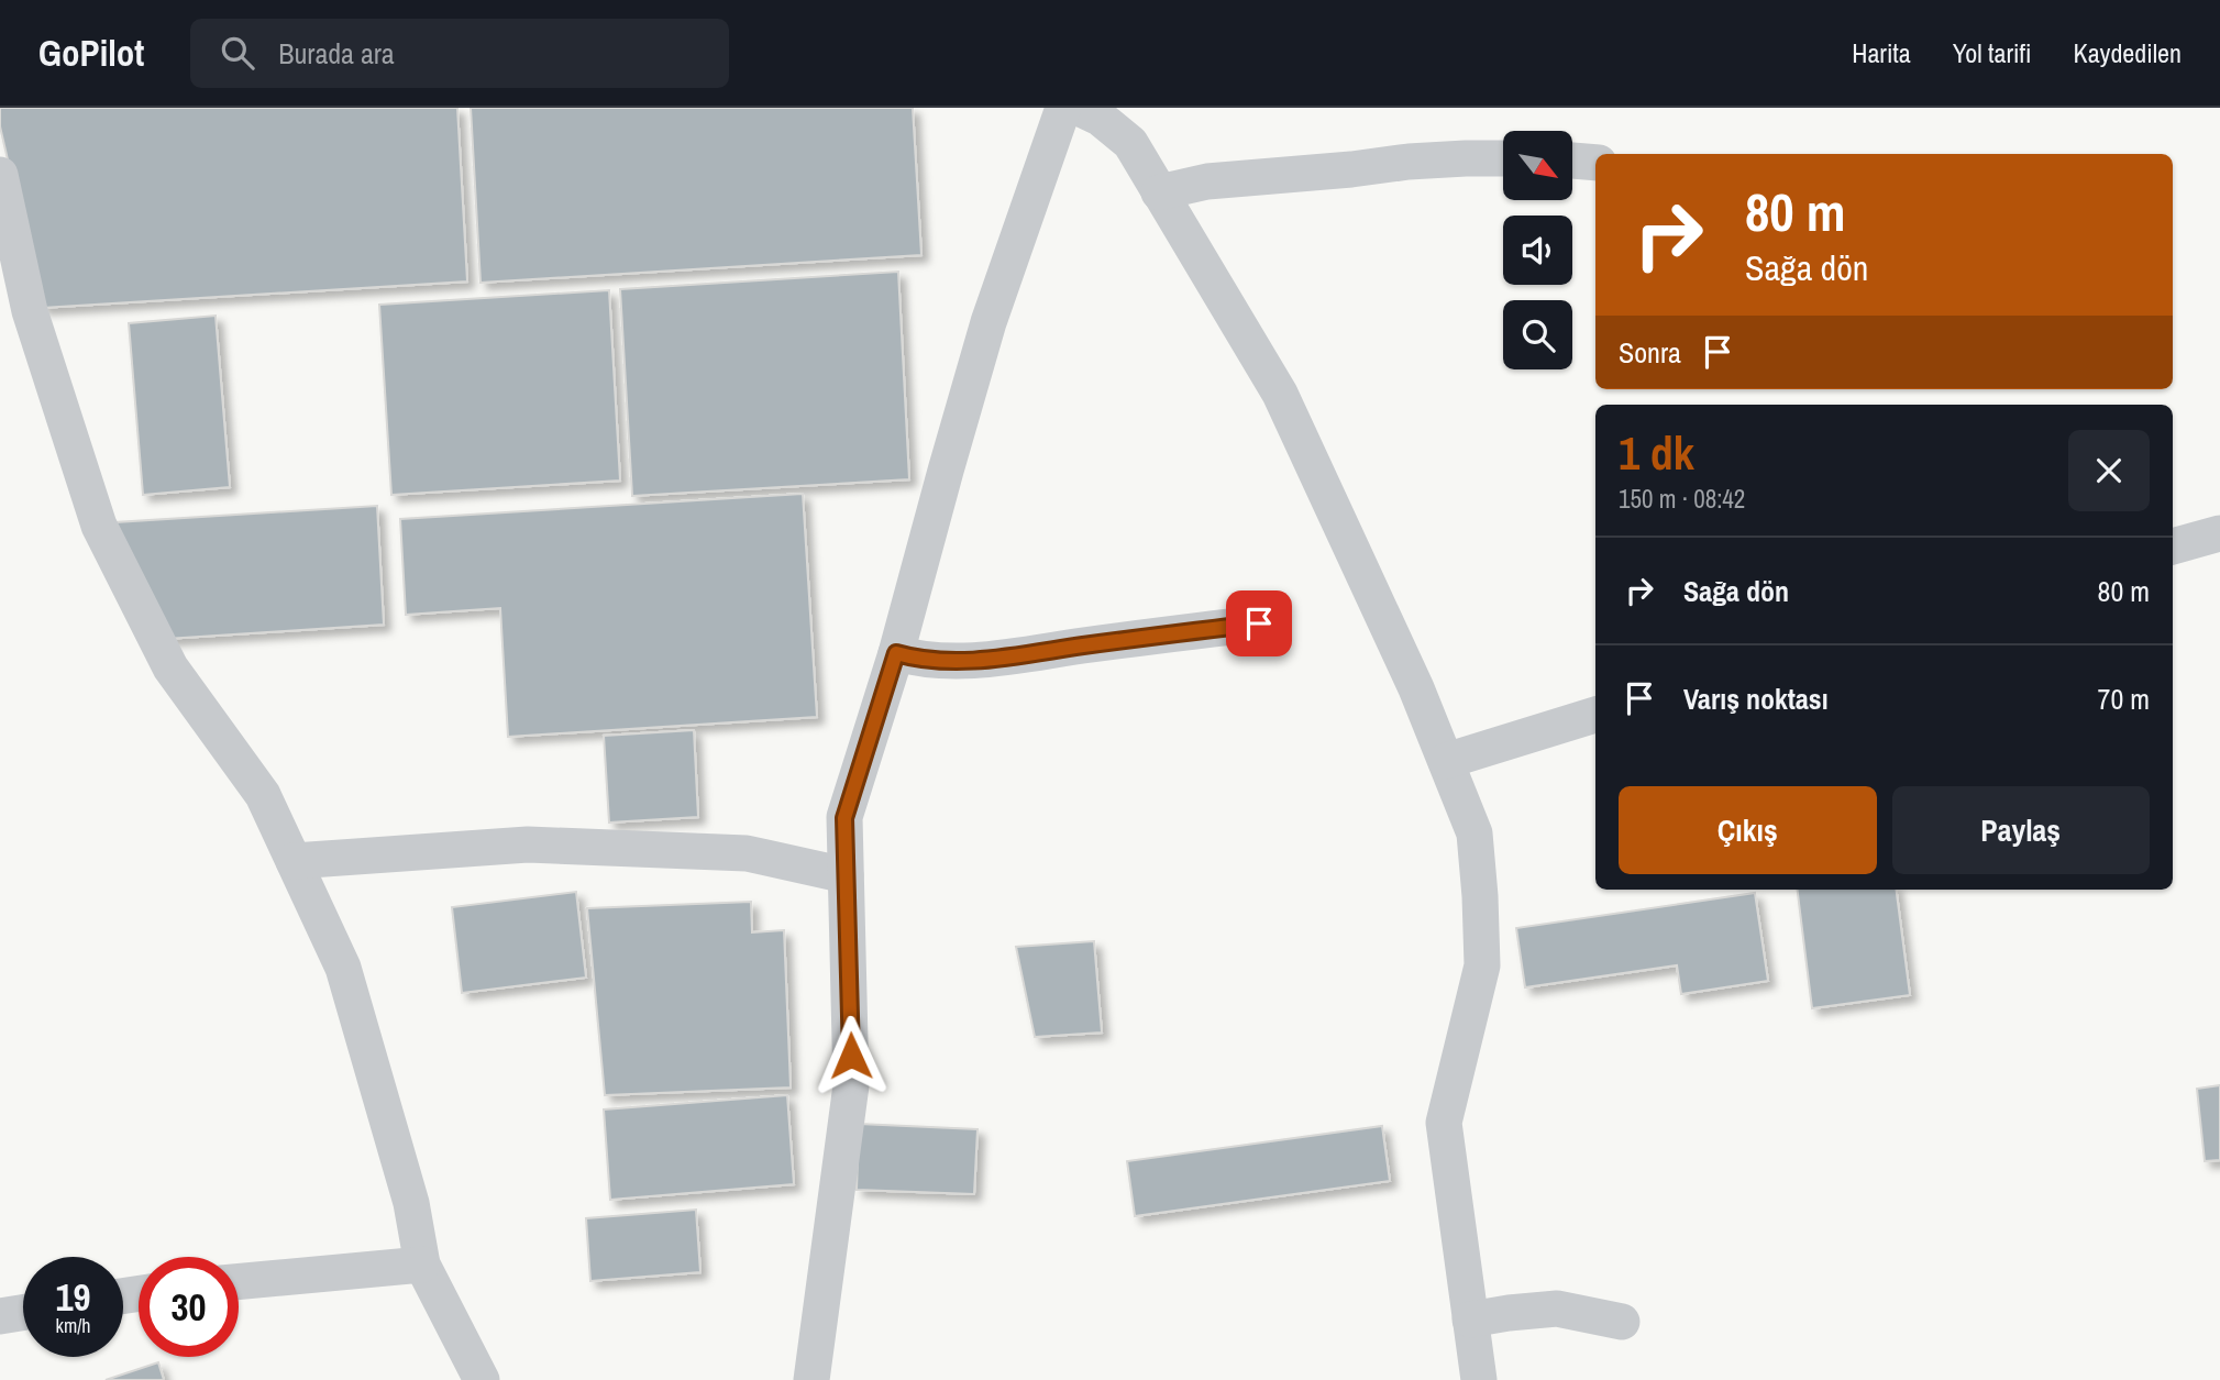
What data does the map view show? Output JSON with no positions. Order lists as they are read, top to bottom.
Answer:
{
  "north": "bottom right",
  "page": {
    "header": "GoPilot",
    "search": "Burada ara",
    "nav": ["Harita", "Yol tarifi", "Kaydedilen"],
    "turn": ["80 m", "Sağa dön"],
    "then": "Sonra",
    "heading": ["1 dk", "150 m · 08:42"],
    "list": [
      {
        "name": "Sağa dön",
        "value": "80 m"
      },
      {
        "name": "Varış noktası",
        "value": "70 m"
      }
    ],
    "buttons": ["Çıkış", "Paylaş"],
    "speed": "19 km/h",
    "limit": "30"
  }
}
